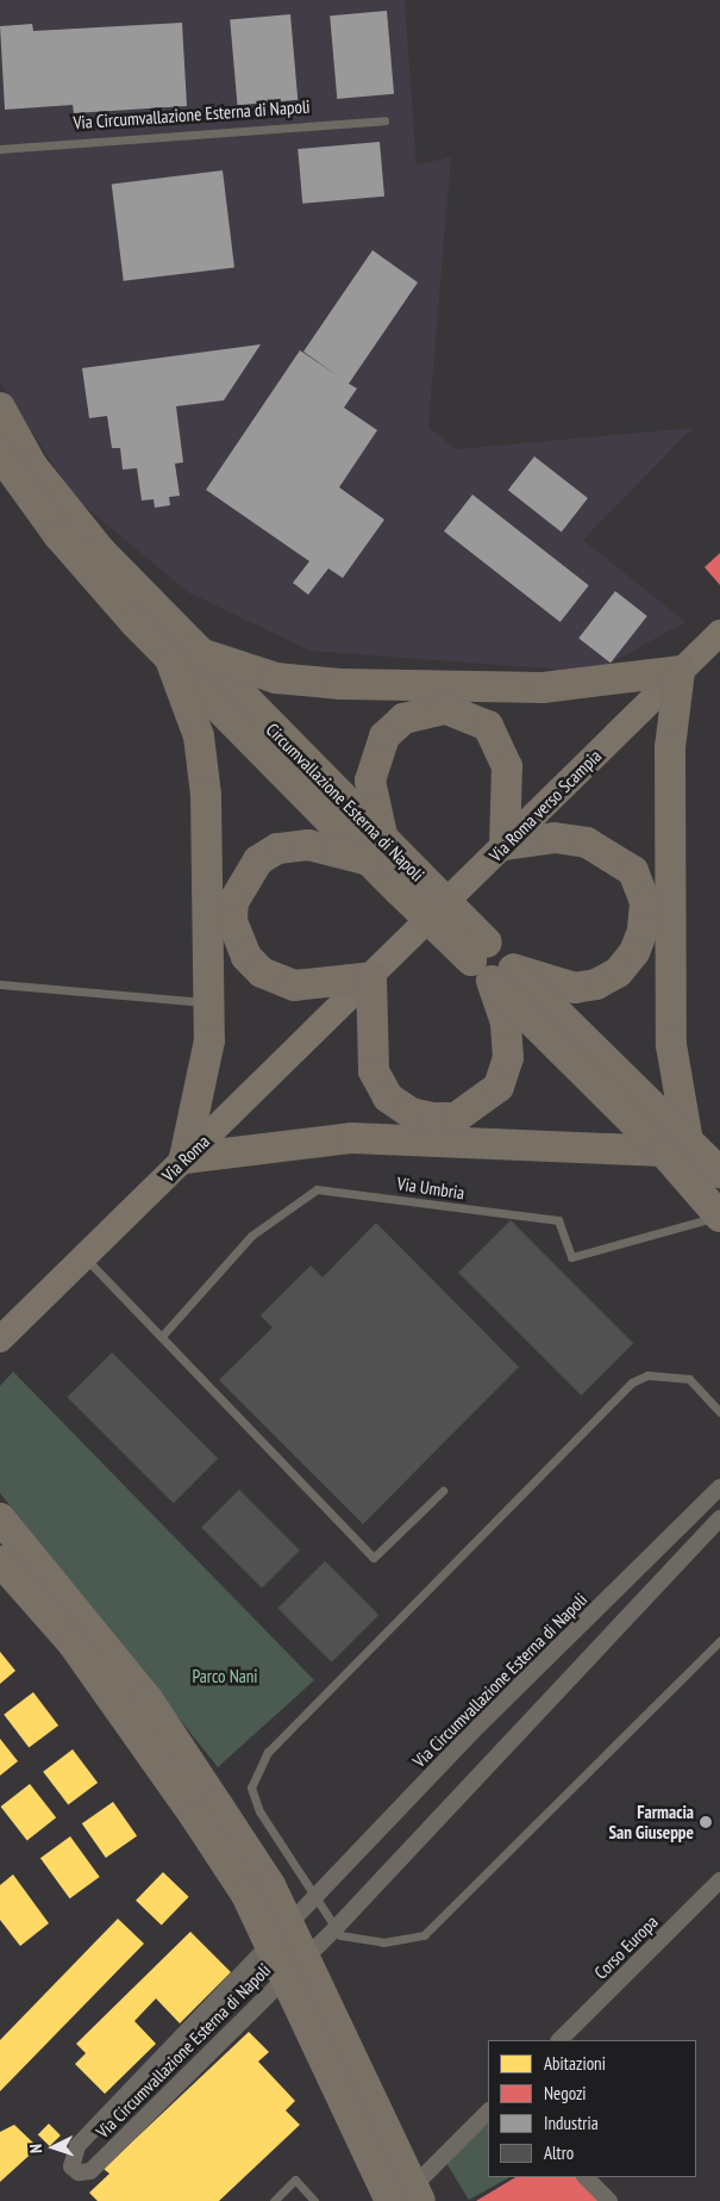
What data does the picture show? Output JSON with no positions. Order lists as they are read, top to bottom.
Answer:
{
  "streets": {
    "highway": ["Circumvallazione Esterna di Napoli"],
    "main road": ["Via Roma verso Scampia", "Via Roma"],
    "street": ["Via Circumvallazione Esterna di Napoli", "Corso Europa"],
    "lane": ["Via Umbria"]
  },
  "crossings": [
    ["Circumvallazione Esterna di Napoli", "Via Umbria"],
    ["Via Roma verso Scampia", "Via Roma"]
  ],
  "parks": ["Parco Nani"],
  "places": ["Farmacia San Giuseppe"],
  "legend": [
    "Abitazioni",
    "Negozi",
    "Industria",
    "Altro"
  ],
  "north": "left"
}
